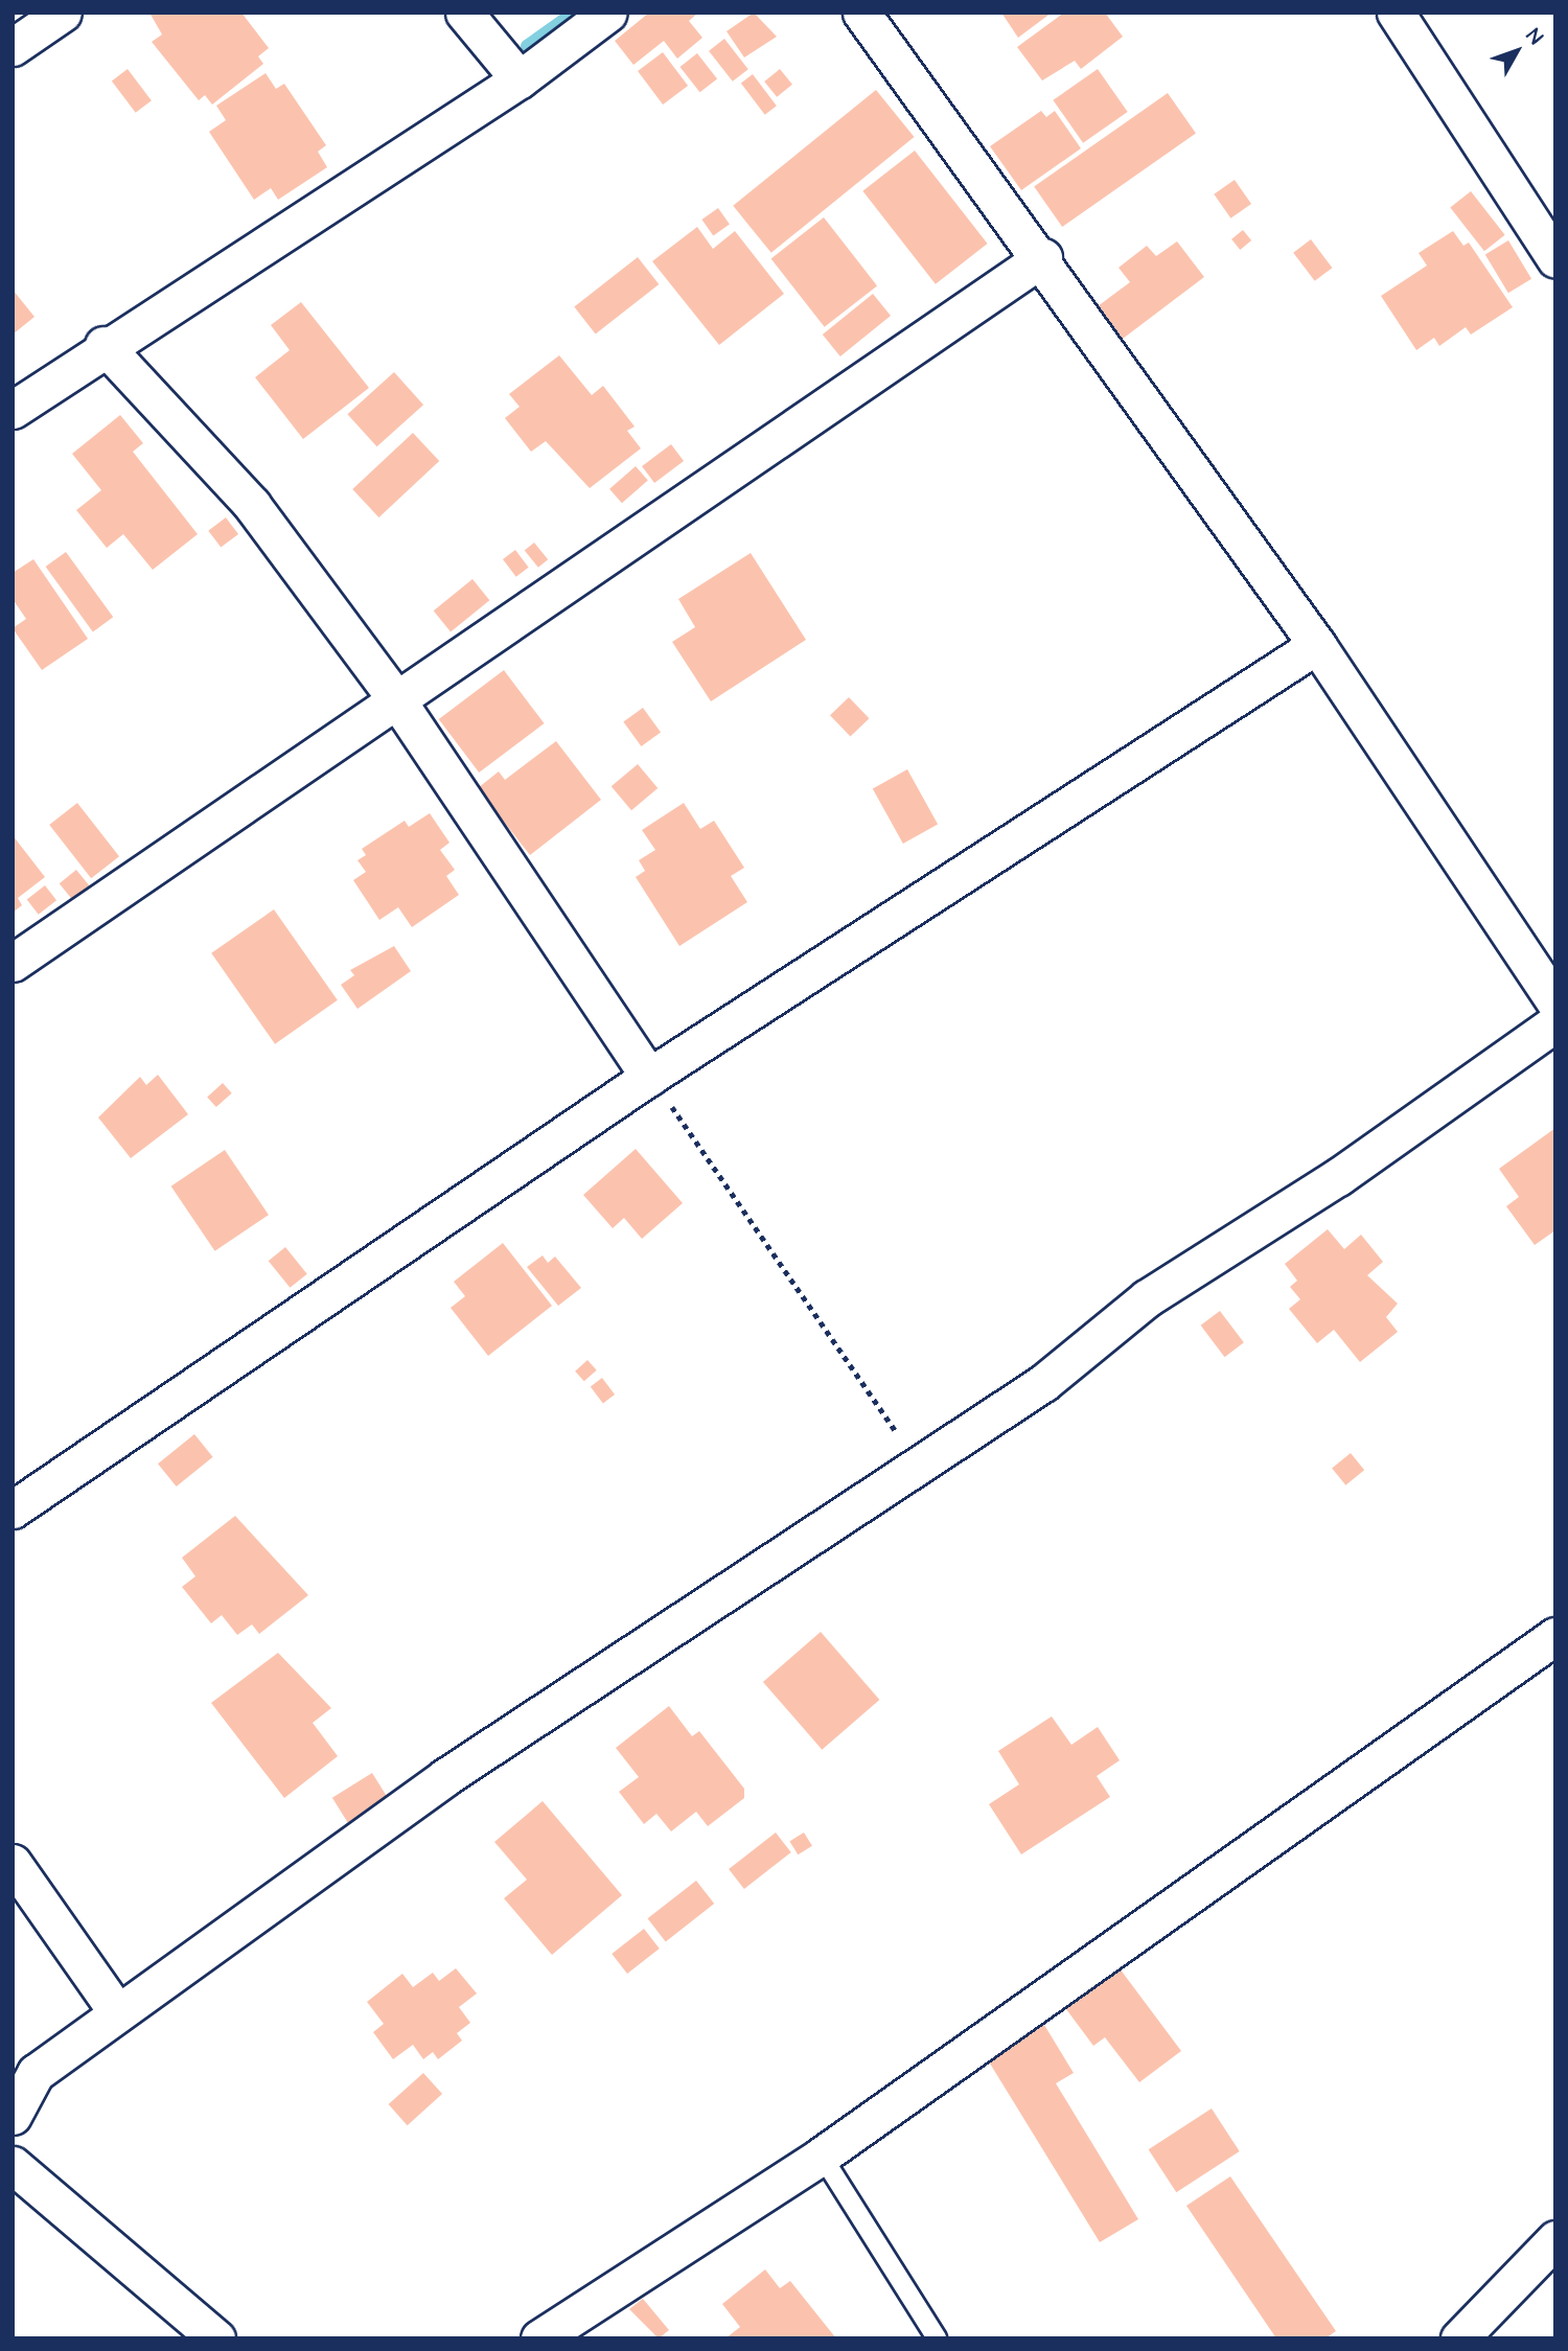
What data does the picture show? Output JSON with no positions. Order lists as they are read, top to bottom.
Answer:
{
  "north": "top right"
}
